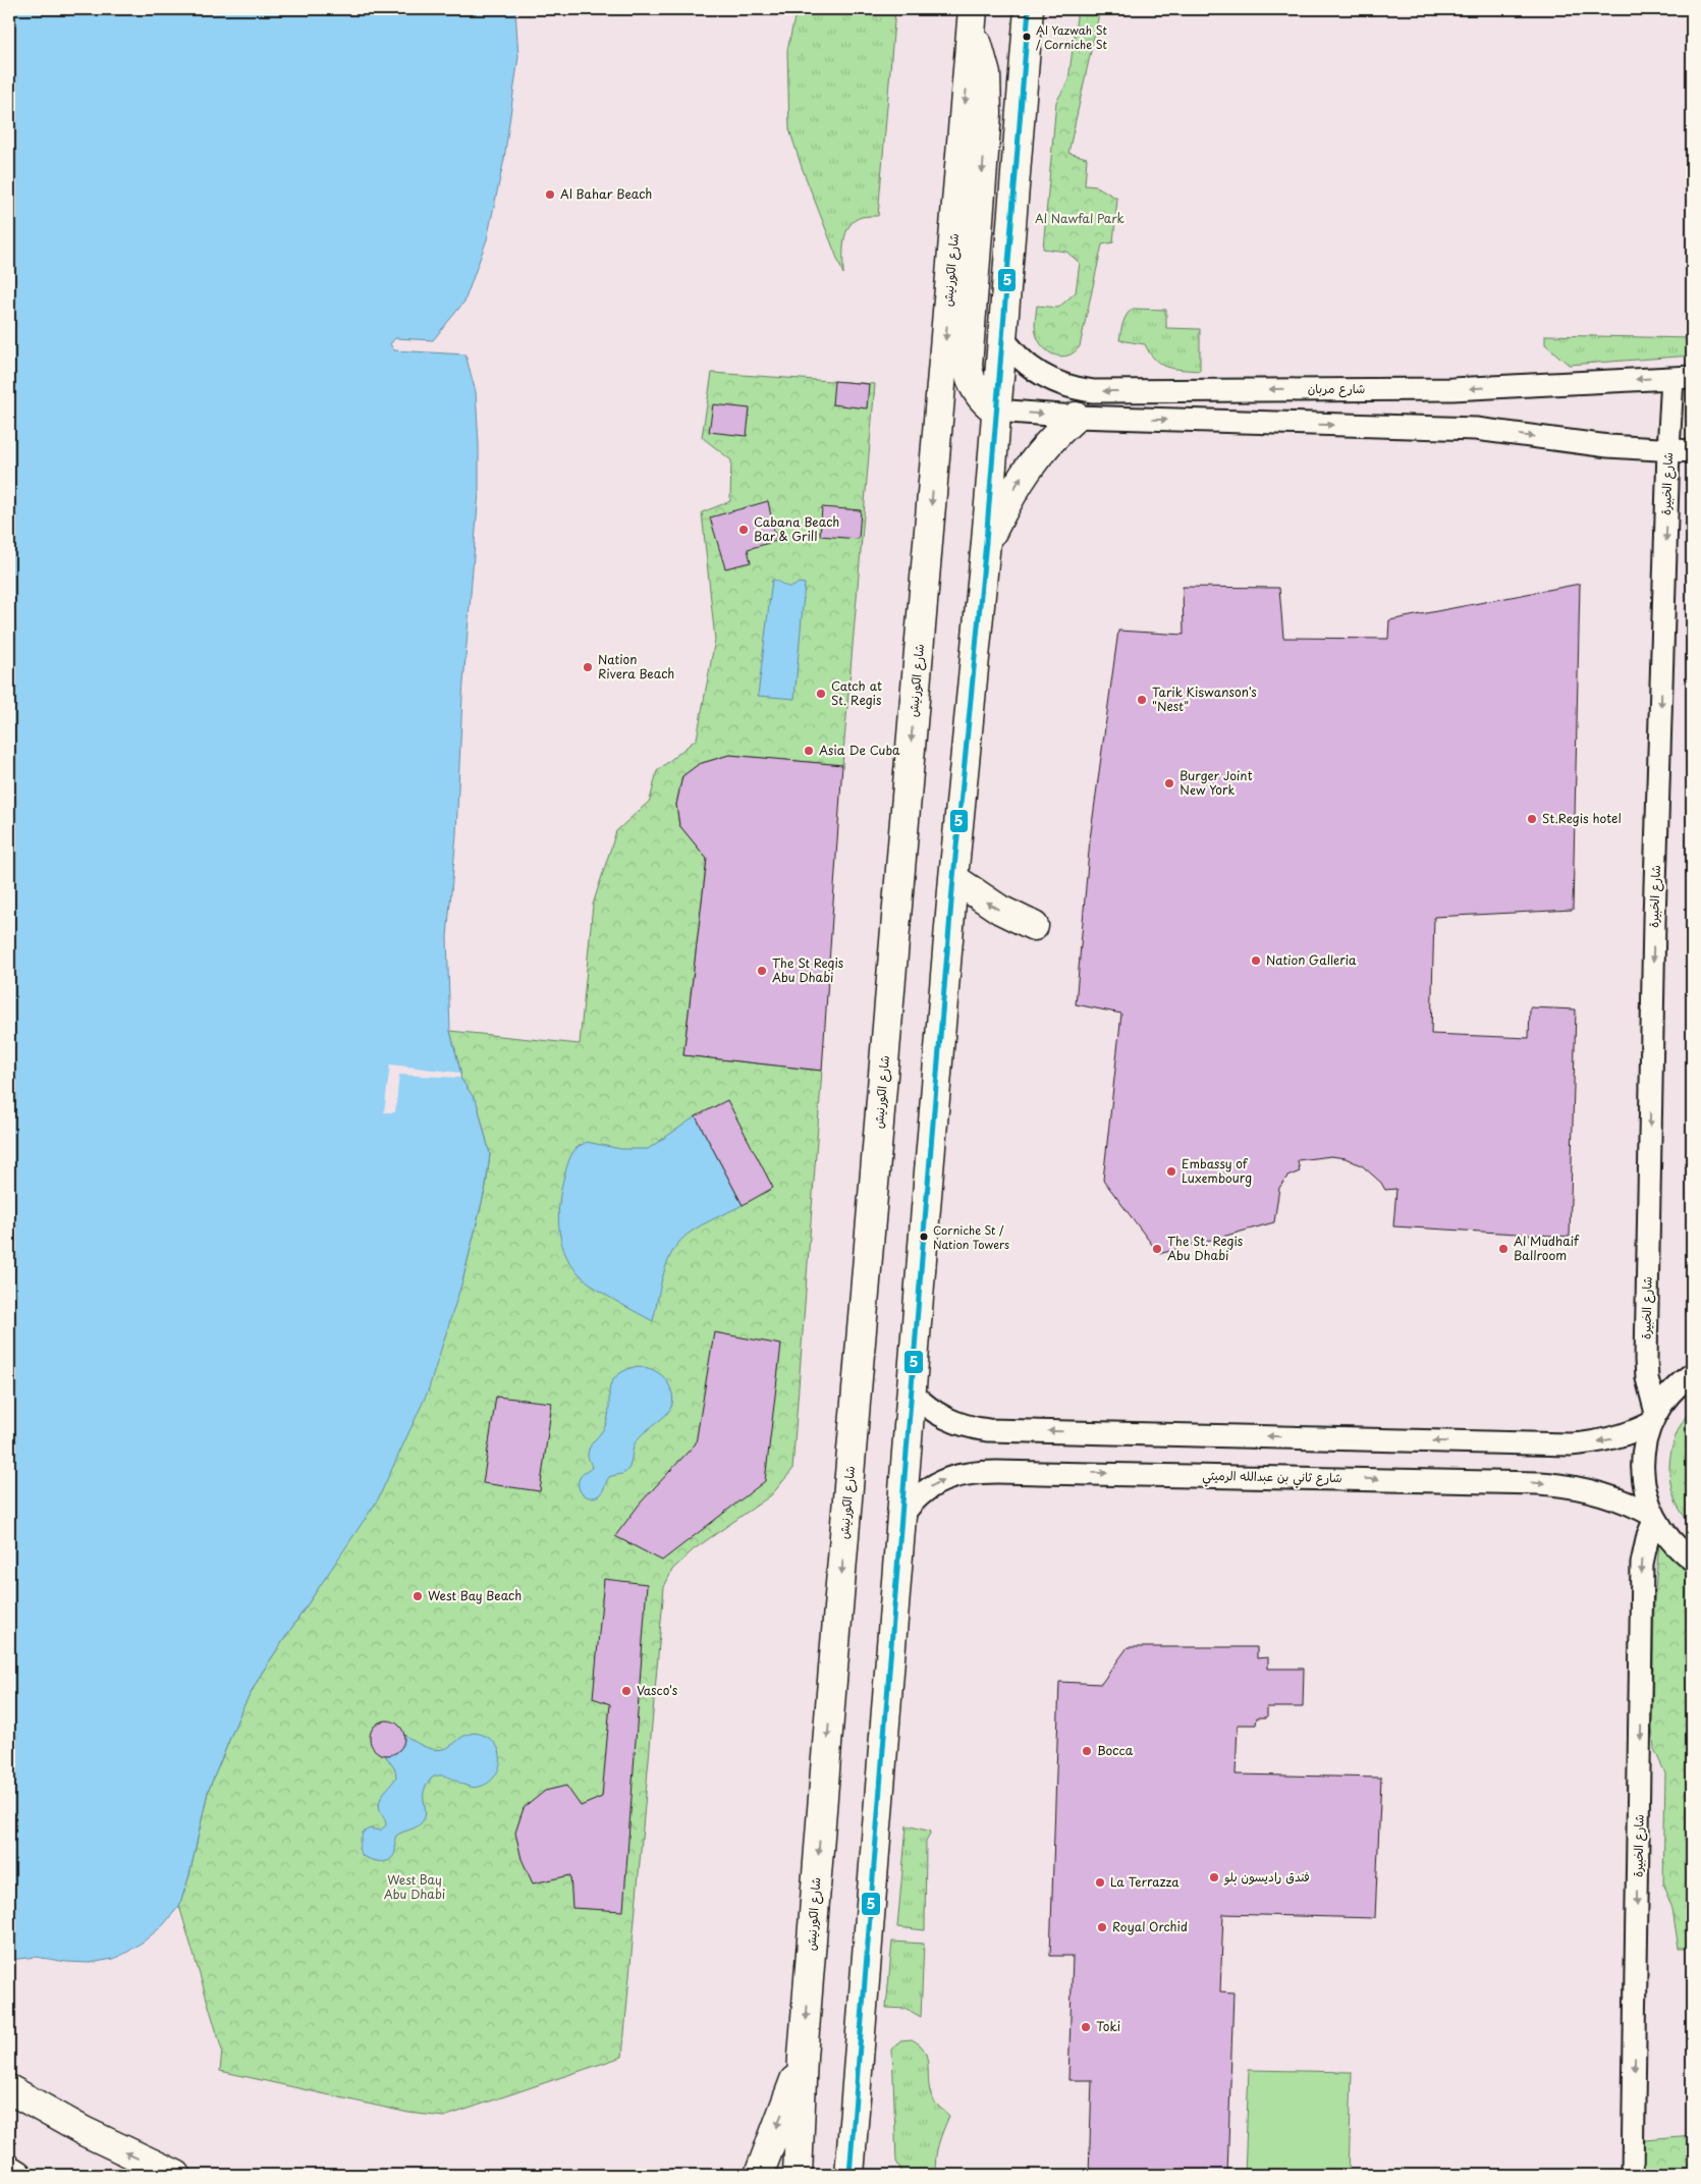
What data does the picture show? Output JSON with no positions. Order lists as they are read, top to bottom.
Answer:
{
  "streets": {
    "main road": ["شارع الكورنيش"],
    "street": ["شارع مربان", "شارع الخبيرة", "شارع ثاني بن عبدالله الرميثي"]
  },
  "crossings": [
    ["شارع مربان", "شارع الخبيرة"],
    ["شارع الخبيرة", "شارع ثاني بن عبدالله الرميثي"]
  ],
  "one_way": ["شارع الخبيرة"],
  "parks": ["Al Nawfal Park", "West Bay Abu Dhabi"],
  "places": [
    "Al Yazwah St / Corniche St",
    "Al Bahar Beach",
    "Cabana Beach Bar & Grill",
    "Nation Rivera Beach",
    "Catch at St. Regis",
    "Tarik Kiswanson's \"Nest\"",
    "Asia De Cuba",
    "Burger Joint New York",
    "St.Regis hotel",
    "Nation Galleria",
    "The St Regis Abu Dhabi",
    "Embassy of Luxembourg",
    "Corniche St / Nation Towers",
    "The St. Regis Abu Dhabi",
    "Al Mudhaif Ballroom",
    "West Bay Beach",
    "Vasco's",
    "Bocca",
    "فندق راديسون بلو",
    "La Terrazza",
    "Royal Orchid",
    "Toki"
  ],
  "lines": ["transit line 5"]
}
